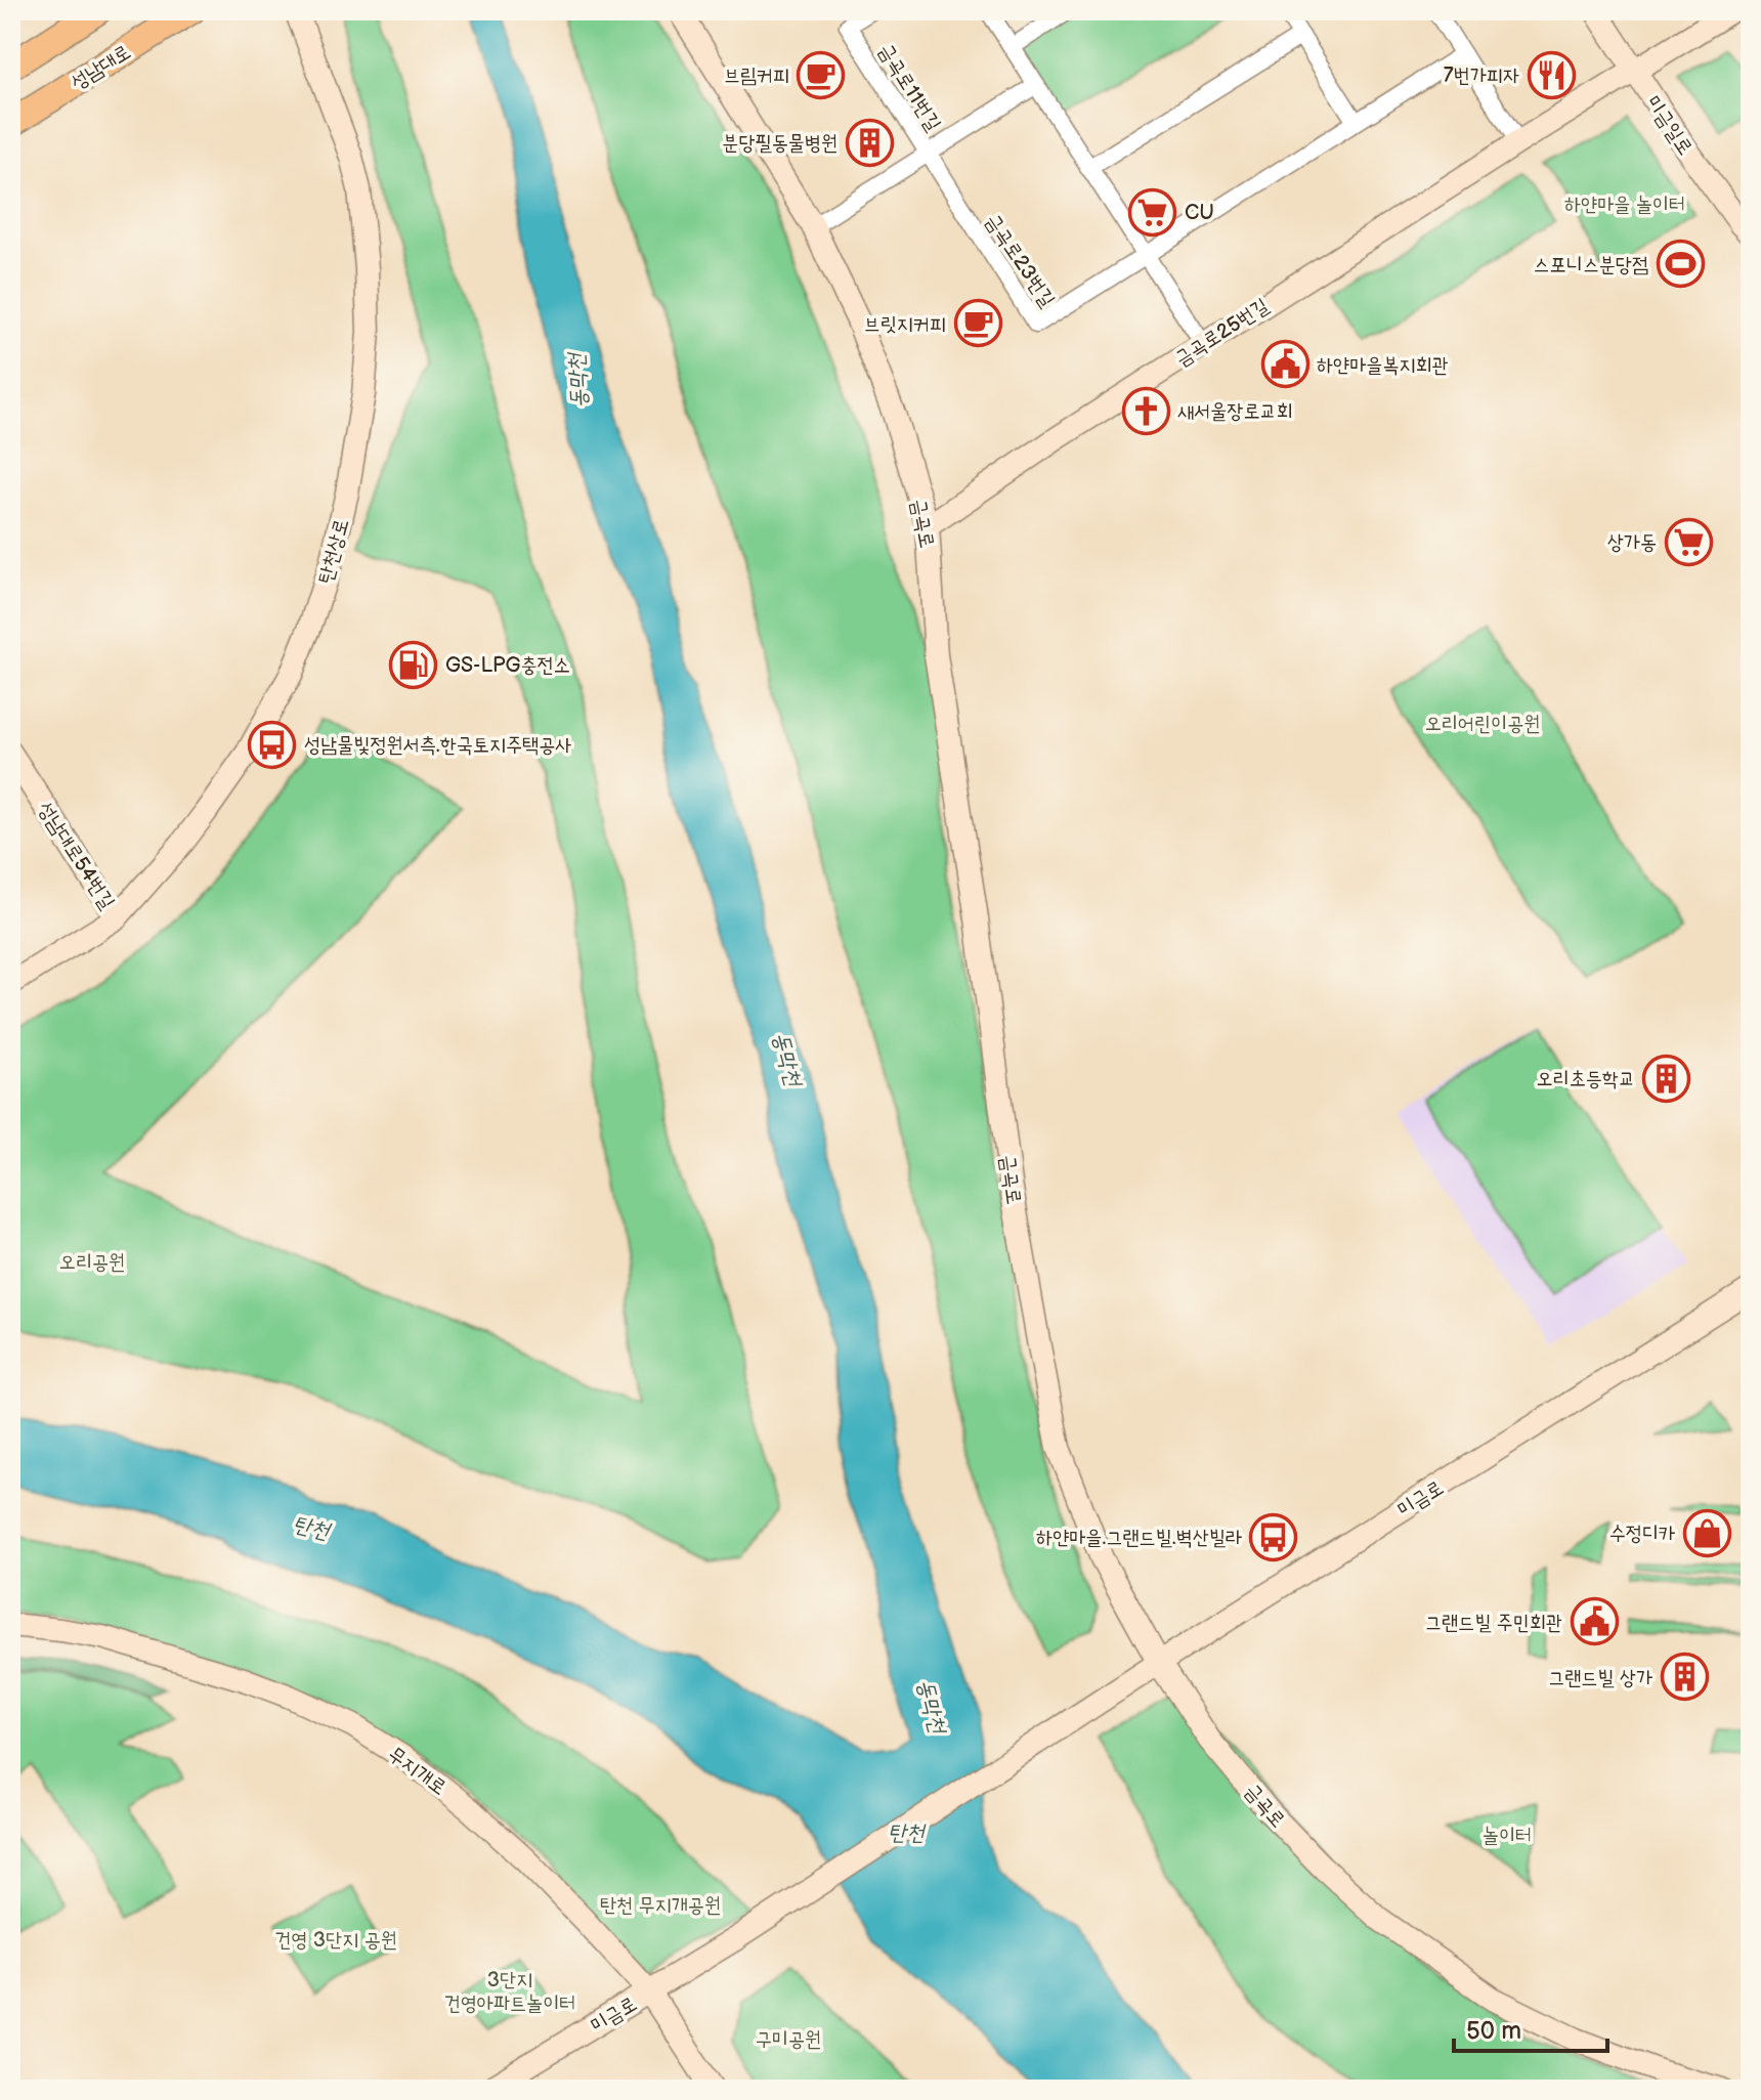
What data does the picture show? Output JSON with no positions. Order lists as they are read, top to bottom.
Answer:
{
  "streets": {
    "main road": [
      "성남대로",
      "미금일로",
      "금곡로25번길",
      "금곡로",
      "탄천상로",
      "성남대로54번길",
      "미금로",
      "무지개로"
    ],
    "street": ["금곡로11번길", "금곡로23번길"]
  },
  "crossings": [
    ["금곡로11번길", "금곡로23번길"],
    ["미금일로", "금곡로25번길"],
    ["금곡로25번길", "금곡로"],
    ["금곡로", "미금로"],
    ["탄천상로", "성남대로54번길"],
    ["미금로", "무지개로"]
  ],
  "water": ["동막천", "탄천"],
  "parks": [
    "하얀마을 놀이터",
    "오리어린이공원",
    "오리공원",
    "놀이터",
    "탄천 무지개공원",
    "건영 3단지 공원",
    "3단지 건영아파트놀이터",
    "구미공원"
  ],
  "places": {
    "cafe": ["브림커피", "브릿지커피"],
    "restaurant": ["7번가피자"],
    "building": ["분당필동물병원", "오리초등학교", "그랜드빌 상가"],
    "supermarket": ["CU", "상가동"],
    "sports": ["스포니스분당점"],
    "public building": ["하얀마을복지회관", "그랜드빌 주민회관"],
    "church": ["새서울장로교회"],
    "fuel station": ["GS-LPG충전소"],
    "bus stop": ["성남물빛정원서측.한국토지주택공사", "하얀마을.그랜드빌.벽산빌라"],
    "shop": ["수정디카"]
  },
  "scale_bar": "50 m"
}
